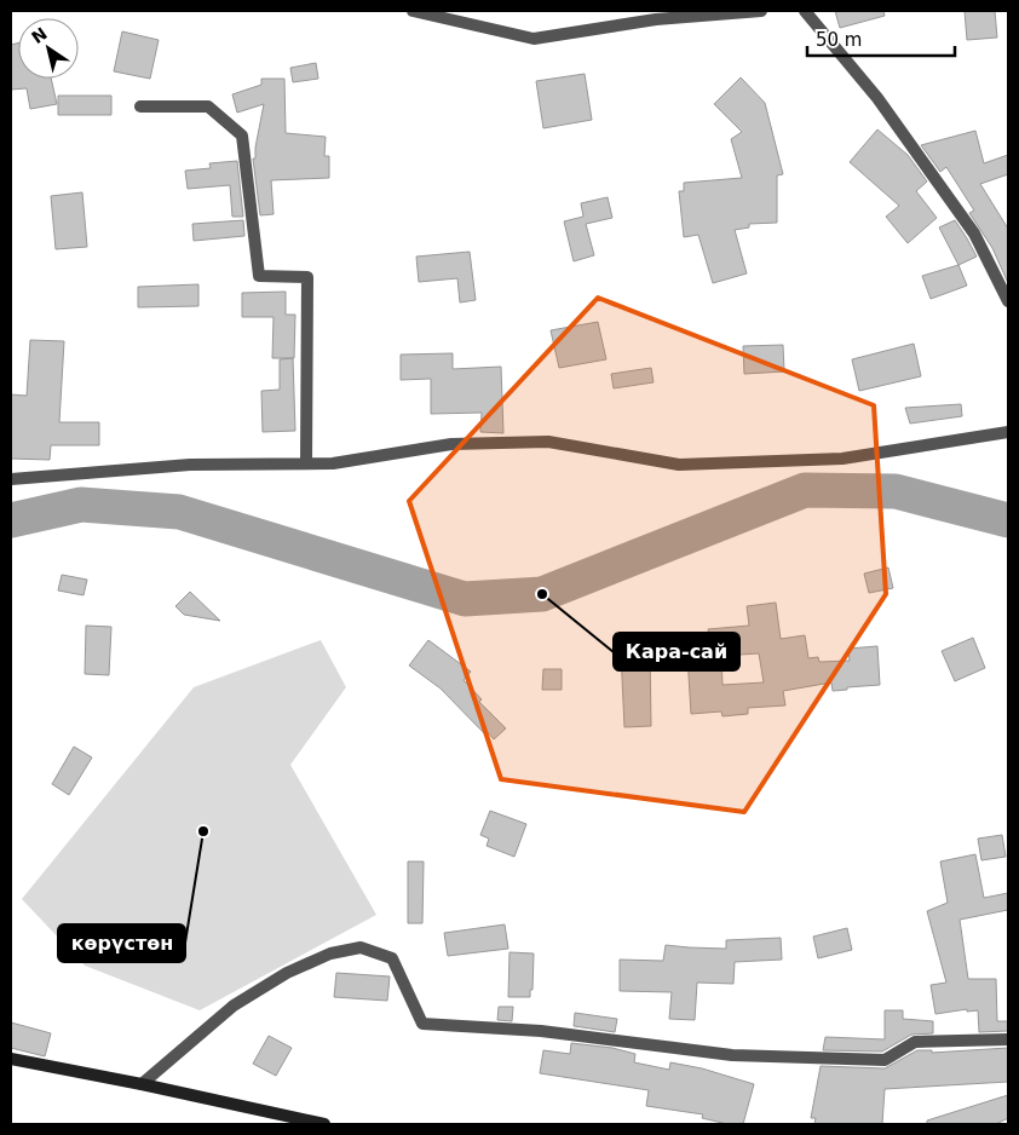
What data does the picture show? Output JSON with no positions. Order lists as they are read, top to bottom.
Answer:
{
  "places": ["Кара-сай", "көрүстөн"],
  "scale_bar": "50 m",
  "north": "top left"
}
